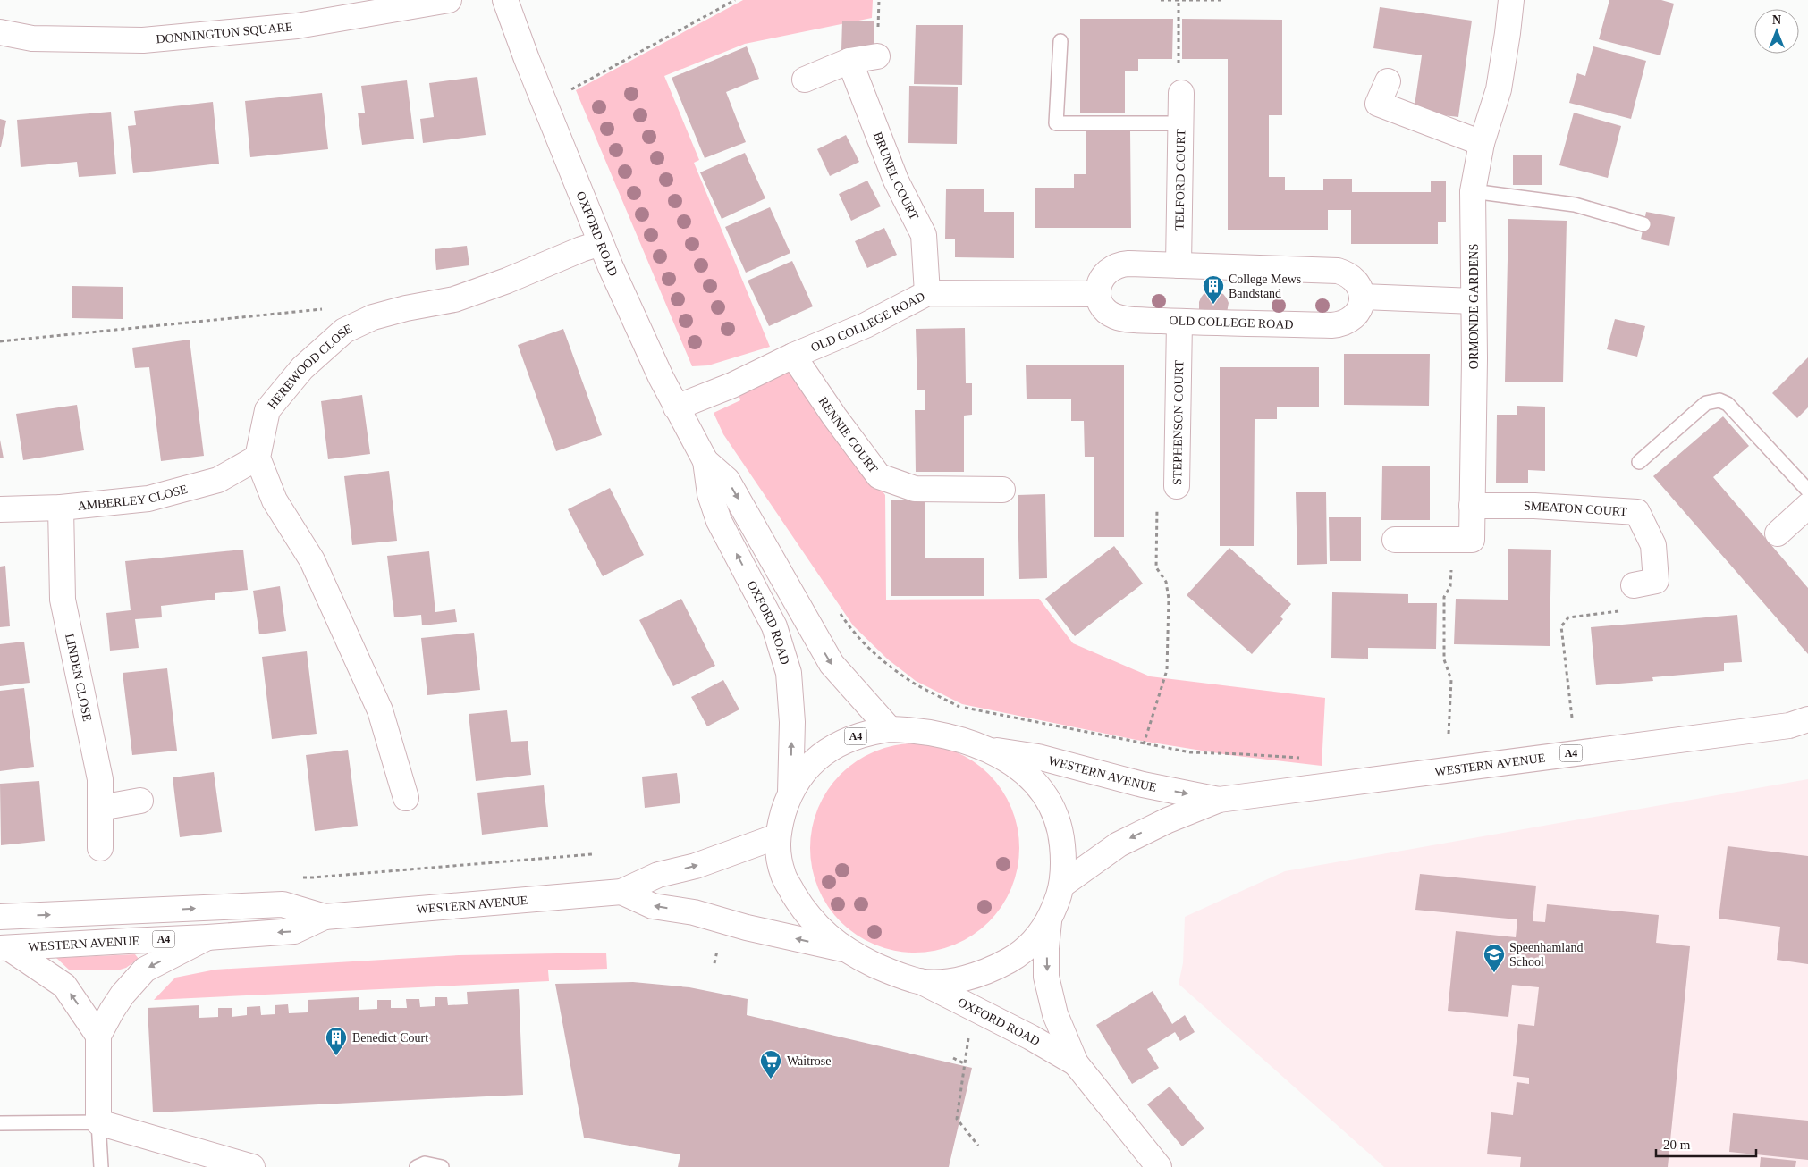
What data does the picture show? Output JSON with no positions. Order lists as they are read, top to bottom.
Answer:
{
  "streets": {
    "street": [
      "DONNINGTON SQUARE",
      "BRUNEL COURT",
      "TELFORD COURT",
      "OXFORD ROAD",
      "ORMONDE GARDENS",
      "OLD COLLEGE ROAD",
      "HEREWOOD CLOSE",
      "STEPHENSON COURT",
      "RENNIE COURT",
      "AMBERLEY CLOSE",
      "SMEATON COURT",
      "LINDEN CLOSE",
      "A4",
      "WESTERN AVENUE"
    ]
  },
  "crossings": [
    ["BRUNEL COURT", "OLD COLLEGE ROAD"],
    ["OXFORD ROAD", "OLD COLLEGE ROAD"],
    ["OXFORD ROAD", "HEREWOOD CLOSE"],
    ["OXFORD ROAD", "A4"],
    ["ORMONDE GARDENS", "SMEATON COURT"],
    ["OLD COLLEGE ROAD", "STEPHENSON COURT"],
    ["OLD COLLEGE ROAD", "RENNIE COURT"],
    ["HEREWOOD CLOSE", "AMBERLEY CLOSE"],
    ["AMBERLEY CLOSE", "LINDEN CLOSE"],
    ["A4", "WESTERN AVENUE"]
  ],
  "places": {
    "building": ["College Mews Bandstand", "Benedict Court"],
    "school or university": ["Speenhamland School"],
    "supermarket": ["Waitrose"]
  },
  "scale_bar": "20 m",
  "north": "top"
}
